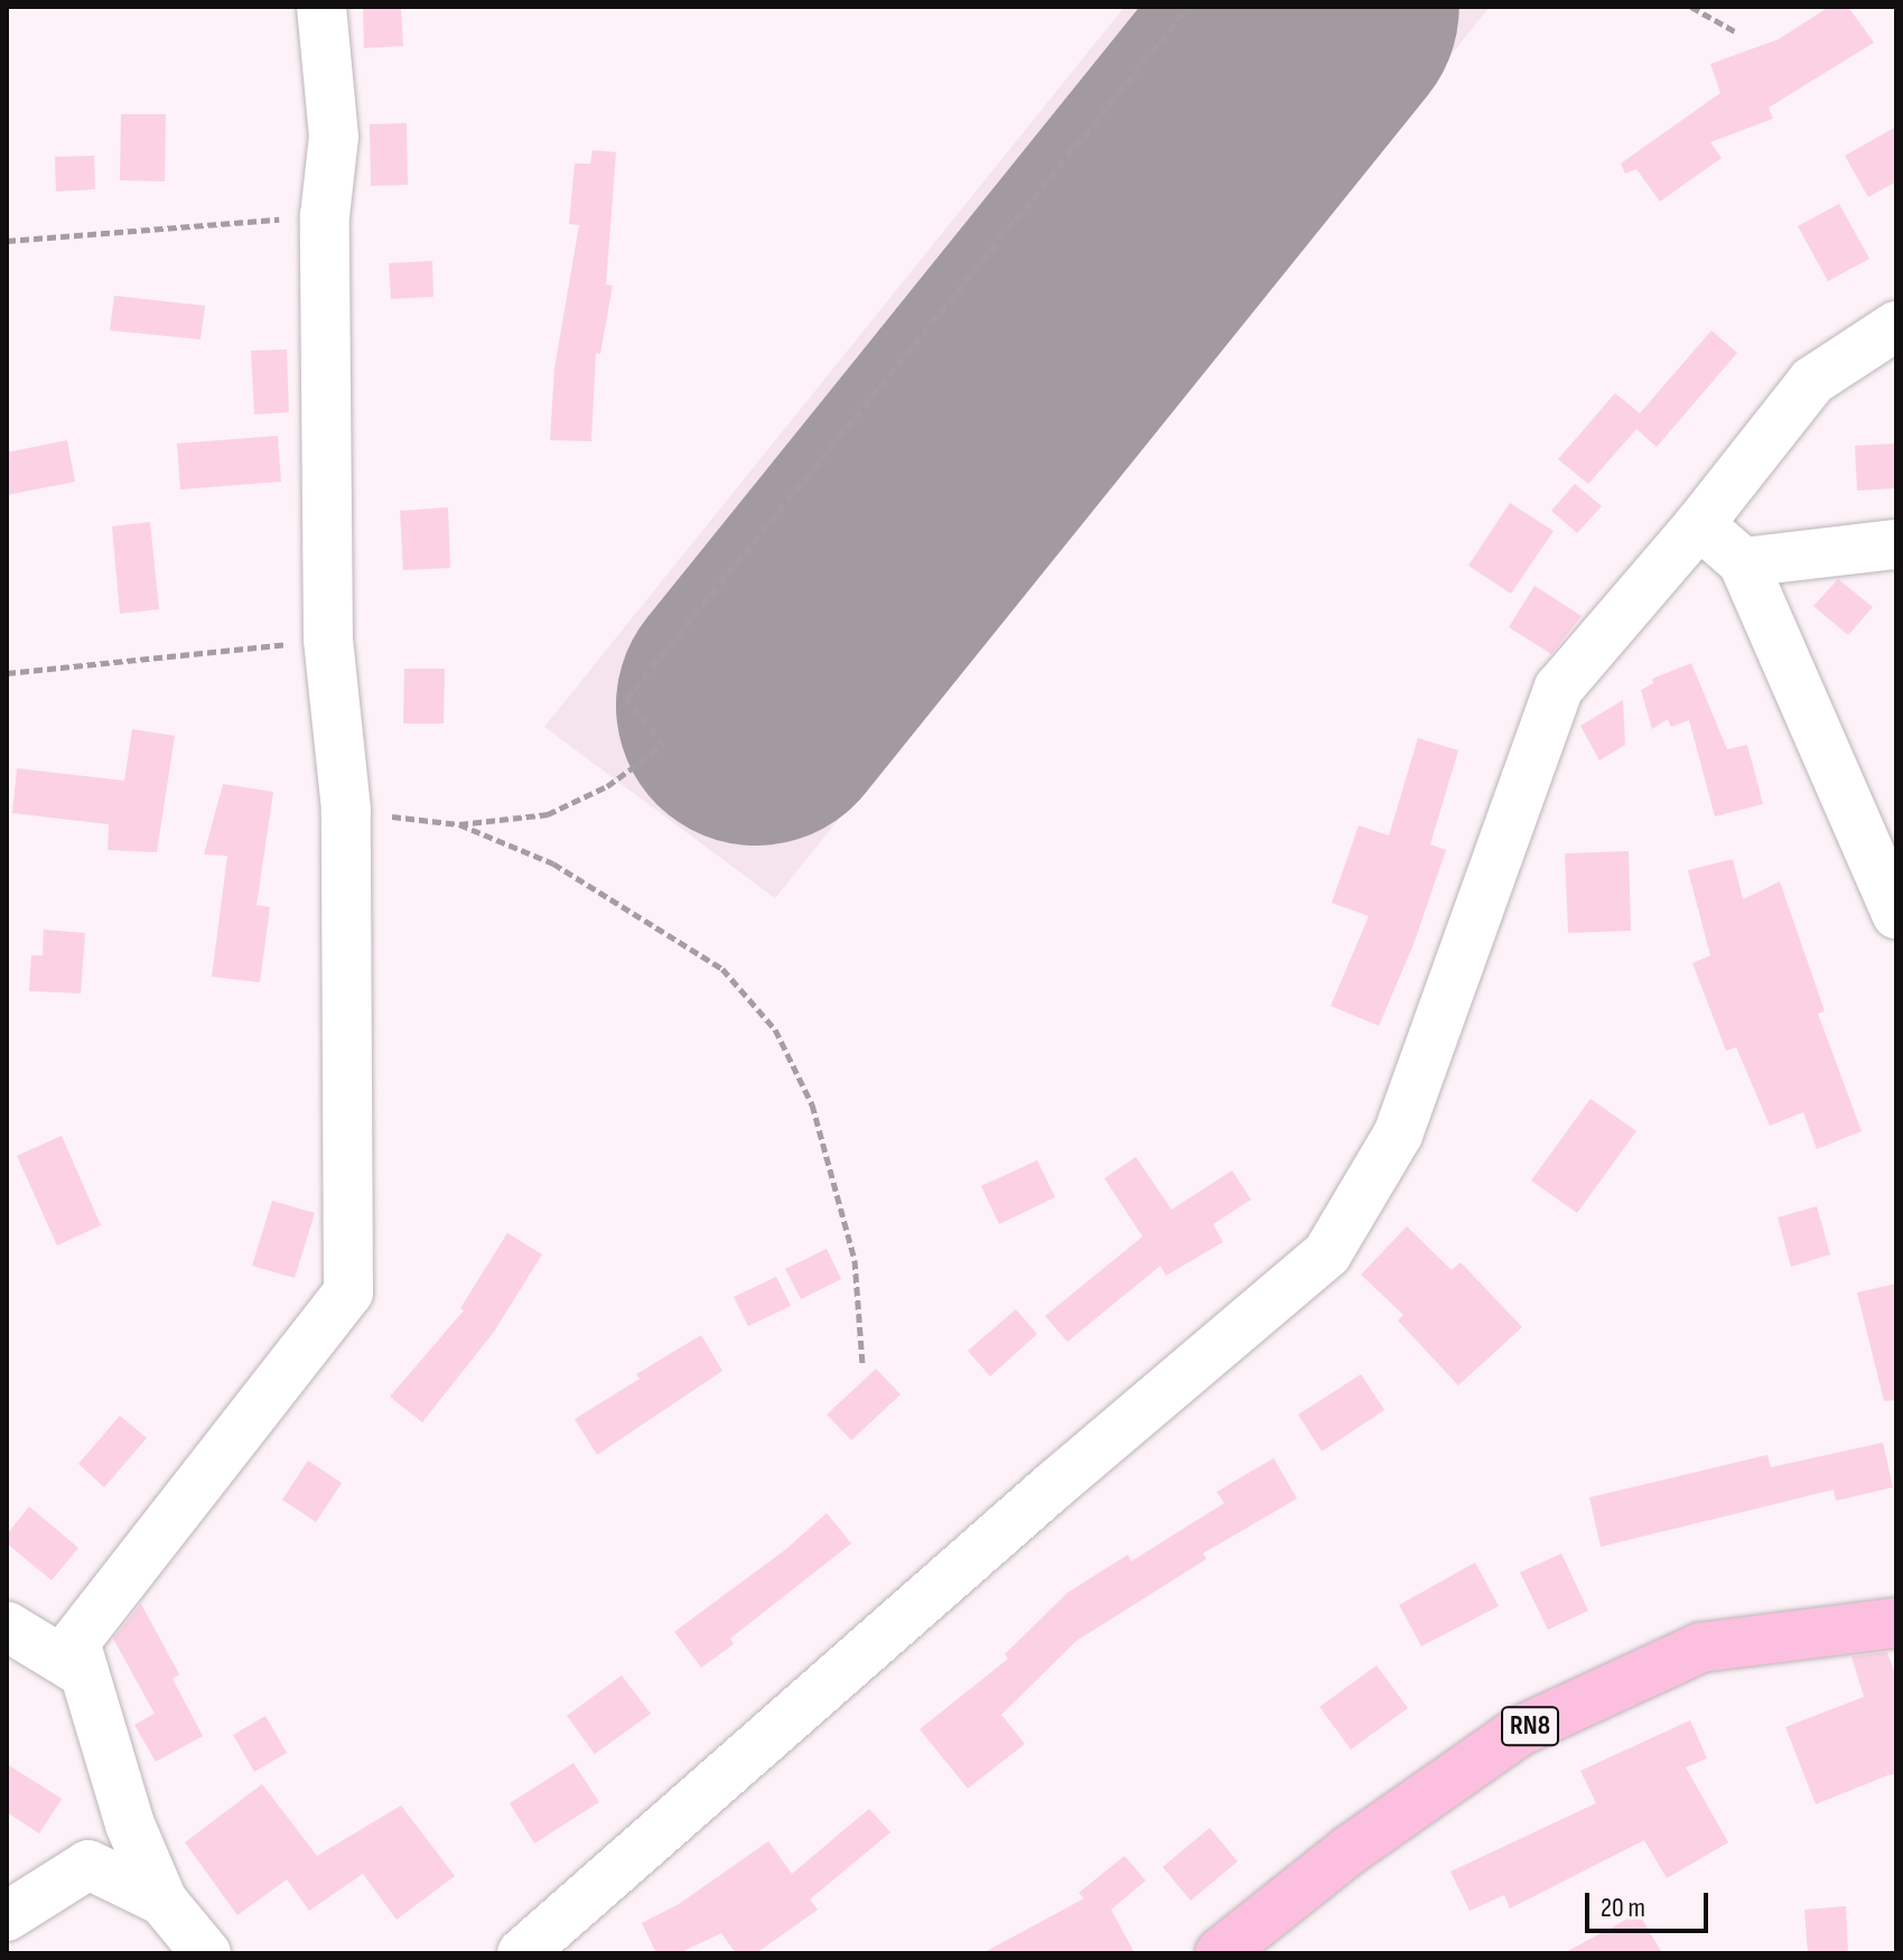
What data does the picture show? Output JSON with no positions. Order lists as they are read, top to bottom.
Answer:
{
  "streets": {
    "main road": ["RN8"]
  },
  "scale_bar": "20 m"
}
